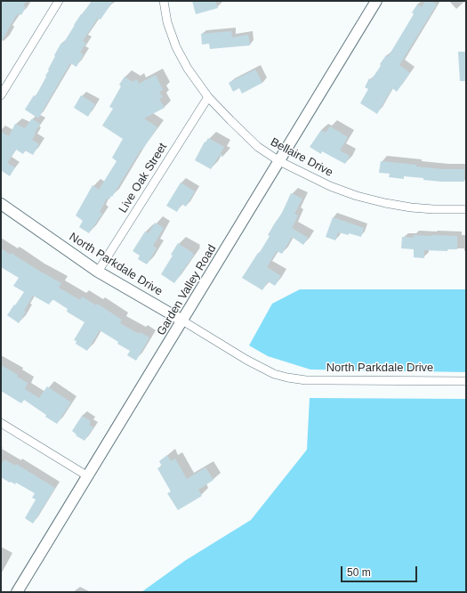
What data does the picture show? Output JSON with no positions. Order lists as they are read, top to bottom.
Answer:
{
  "streets": {
    "street": [
      "Bellaire Drive",
      "Live Oak Street",
      "North Parkdale Drive",
      "Garden Valley Road"
    ]
  },
  "crossings": [
    ["Bellaire Drive", "Live Oak Street"],
    ["Bellaire Drive", "Garden Valley Road"],
    ["Live Oak Street", "North Parkdale Drive"],
    ["North Parkdale Drive", "Garden Valley Road"]
  ],
  "scale_bar": "50 m"
}
